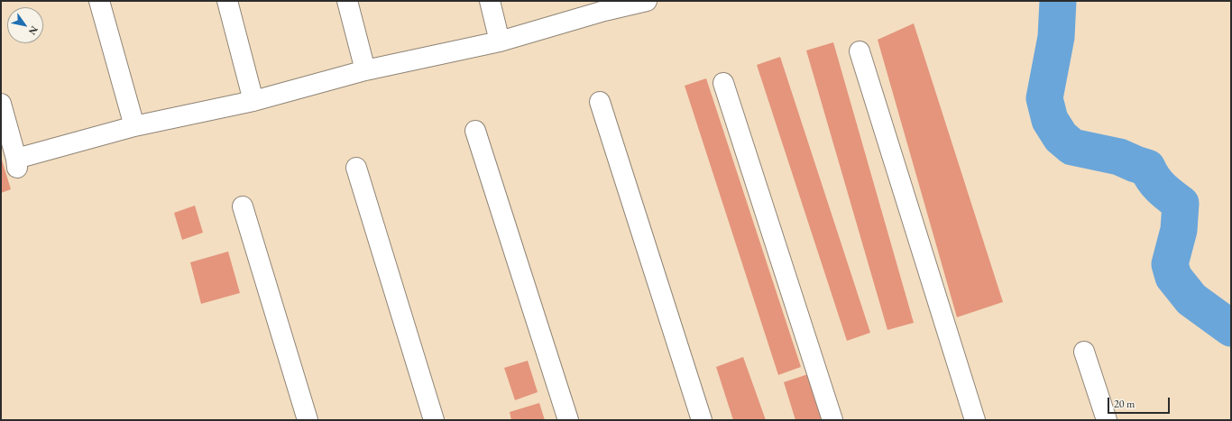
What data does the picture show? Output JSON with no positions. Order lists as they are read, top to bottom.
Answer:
{
  "scale_bar": "20 m",
  "north": "bottom right"
}
